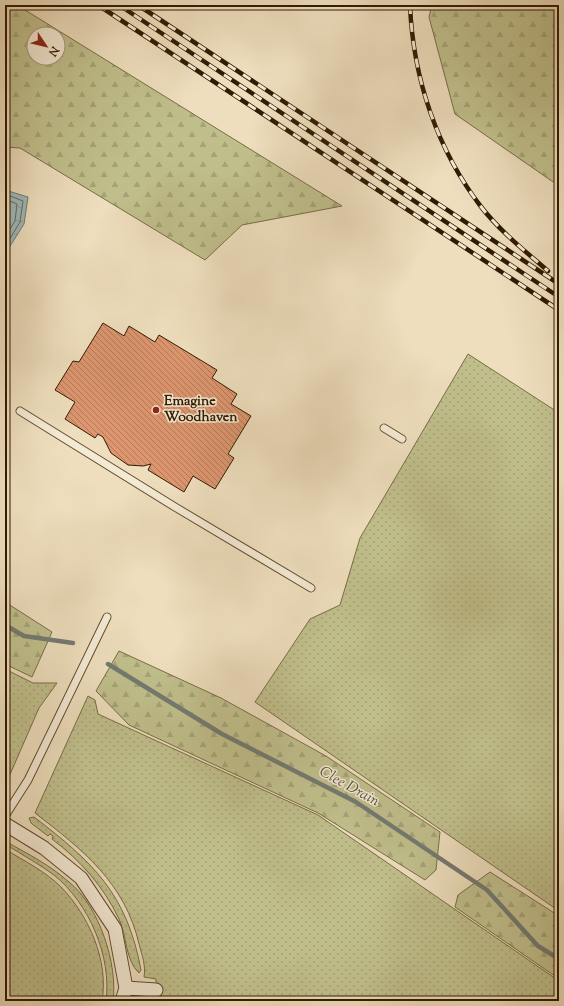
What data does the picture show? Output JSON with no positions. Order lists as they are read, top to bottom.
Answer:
{
  "water": ["Clee Drain"],
  "places": ["Emagine Woodhaven"],
  "north": "bottom right"
}
